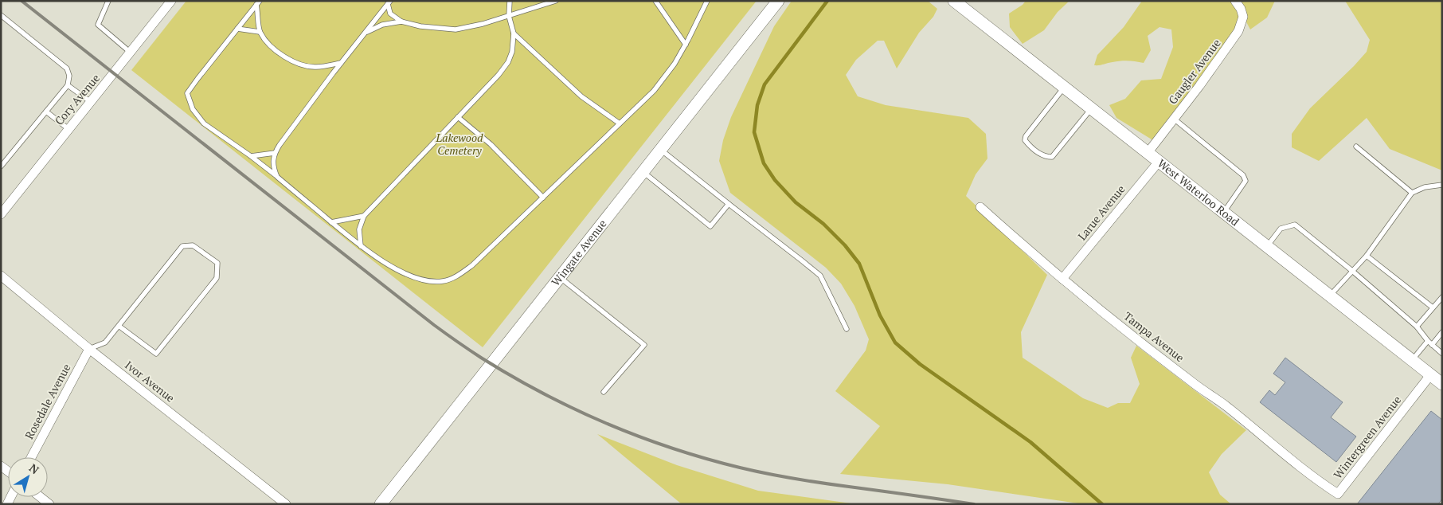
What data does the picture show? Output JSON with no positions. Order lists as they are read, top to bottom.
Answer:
{
  "streets": {
    "street": [
      "Gaugler Avenue",
      "Cory Avenue",
      "West Waterloo Road",
      "Larue Avenue",
      "Wingate Avenue",
      "Tampa Avenue",
      "Ivor Avenue",
      "Rosedale Avenue",
      "Wintergreen Avenue"
    ]
  },
  "crossings": [
    ["Gaugler Avenue", "West Waterloo Road"],
    ["West Waterloo Road", "Larue Avenue"],
    ["West Waterloo Road", "Wintergreen Avenue"],
    ["Larue Avenue", "Tampa Avenue"],
    ["Tampa Avenue", "Wintergreen Avenue"],
    ["Ivor Avenue", "Rosedale Avenue"]
  ],
  "parks": ["Lakewood Cemetery"],
  "north": "top right"
}
